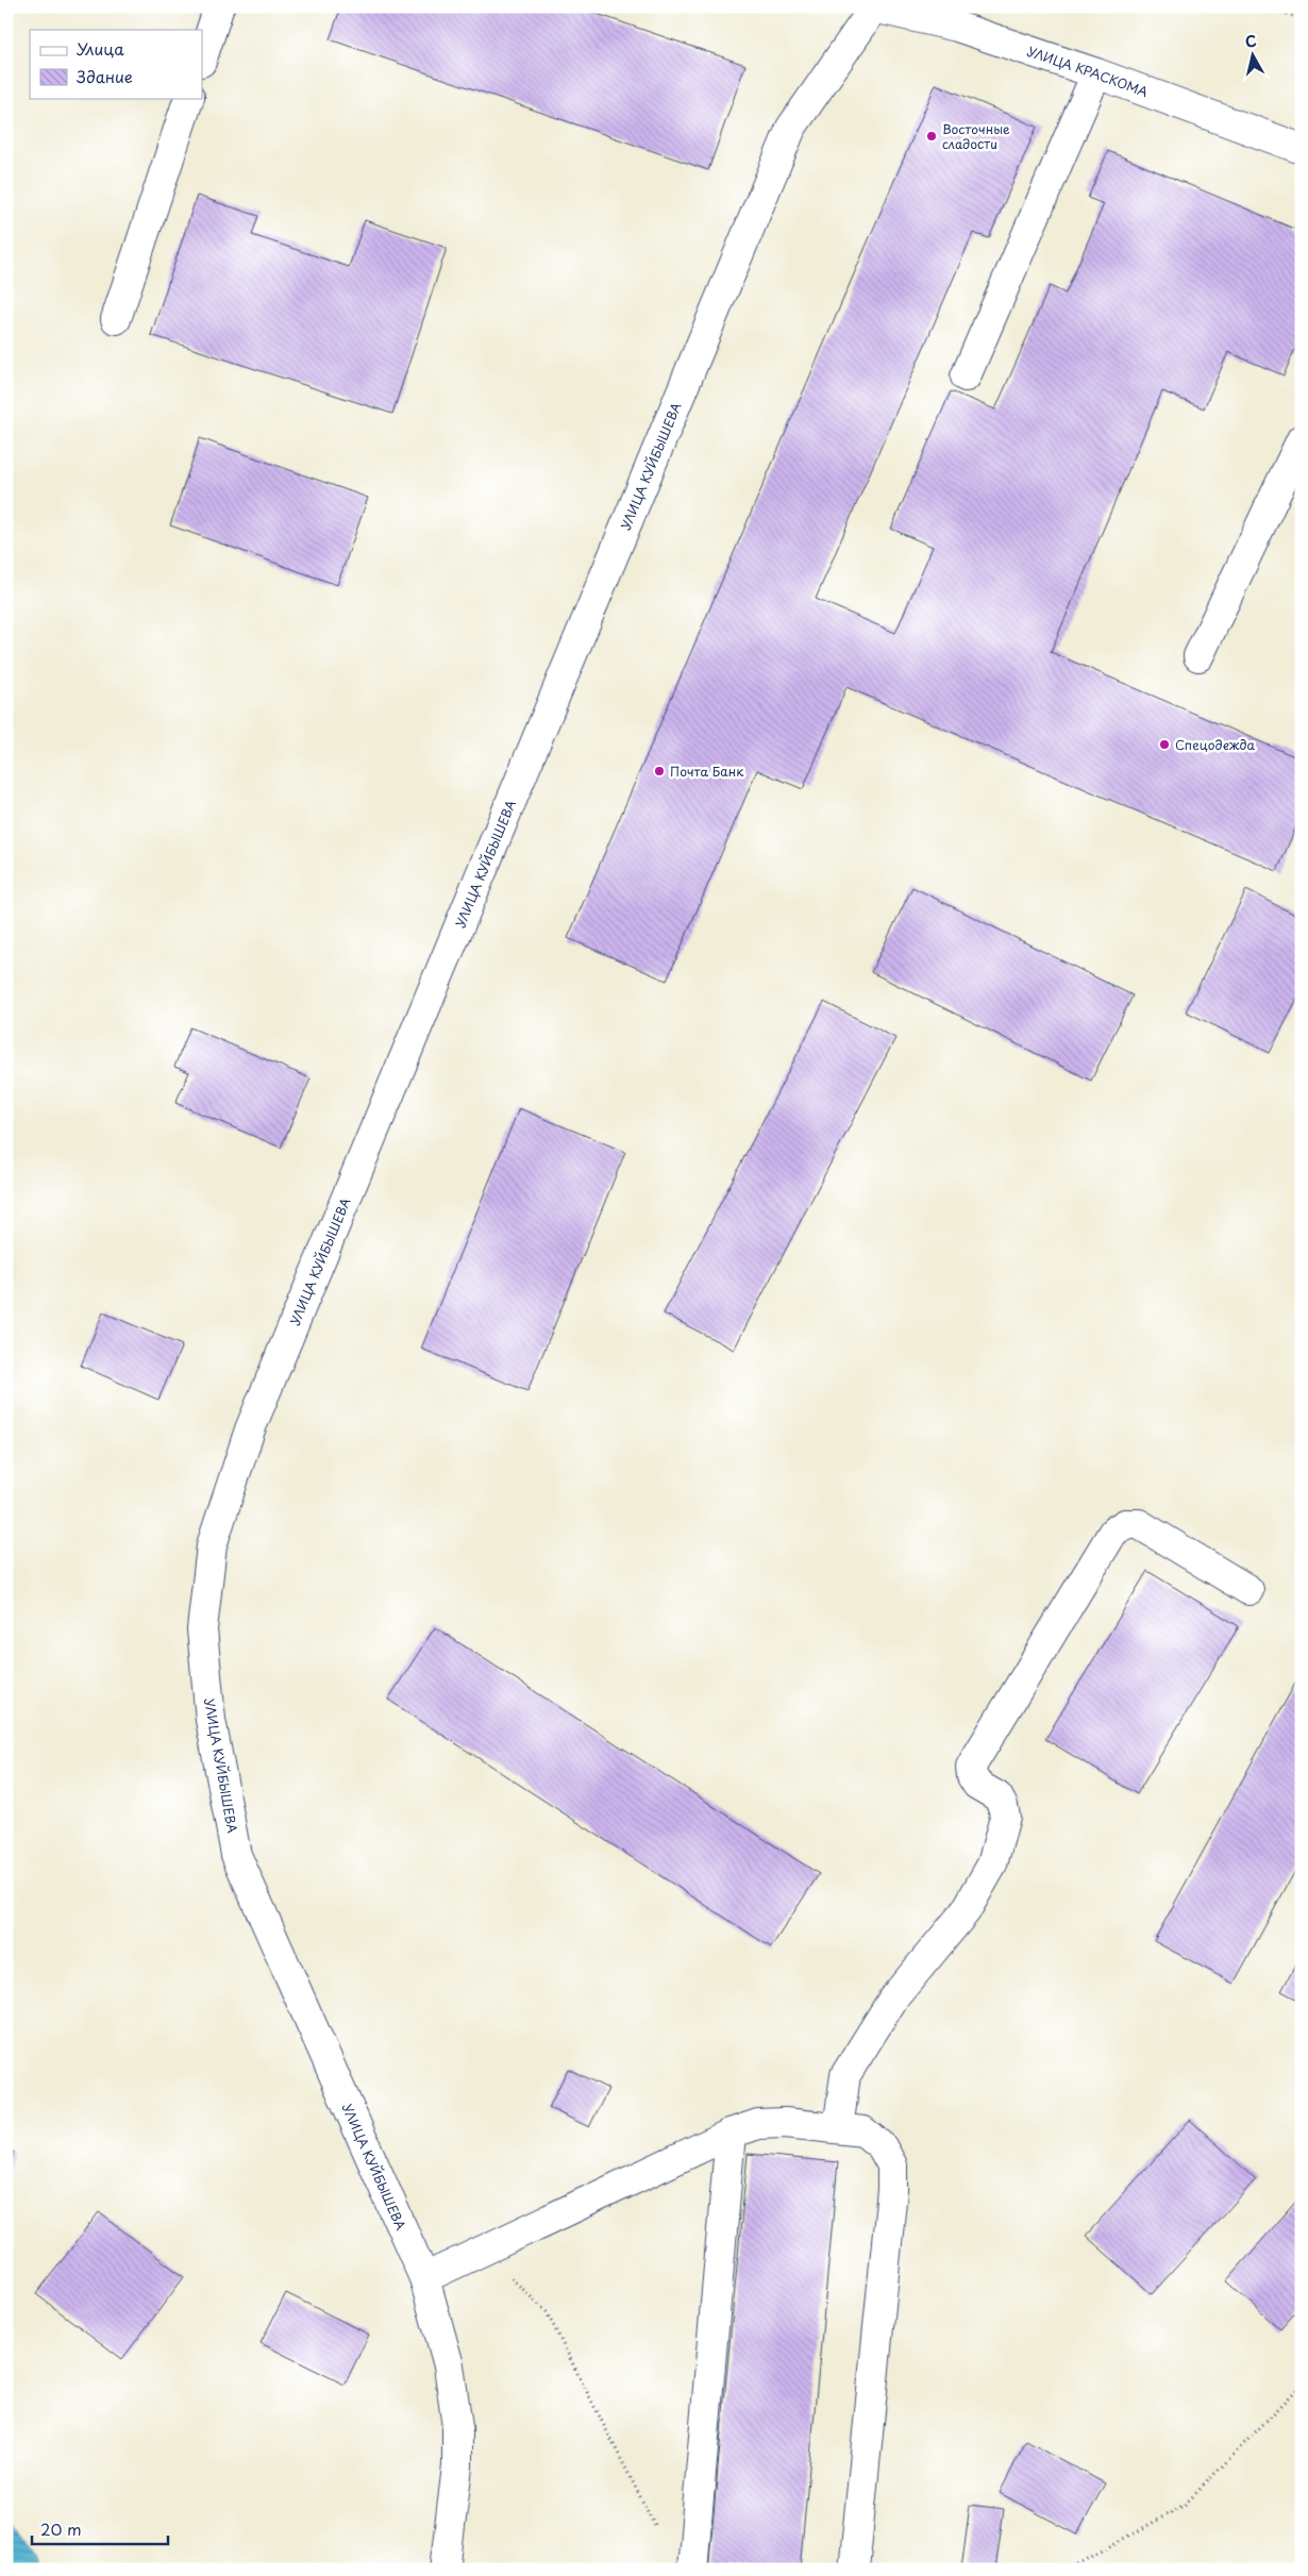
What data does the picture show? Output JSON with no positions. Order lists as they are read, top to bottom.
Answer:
{
  "streets": {
    "street": ["УЛИЦА КРАСКОМА", "УЛИЦА КУЙБЫШЕВА"]
  },
  "crossings": [
    ["УЛИЦА КРАСКОМА", "УЛИЦА КУЙБЫШЕВА"]
  ],
  "places": ["Восточные сладости", "Спецодежда", "Почта Банк"],
  "legend": ["Улица", "Здание"],
  "scale_bar": "20 m",
  "north": "top"
}
